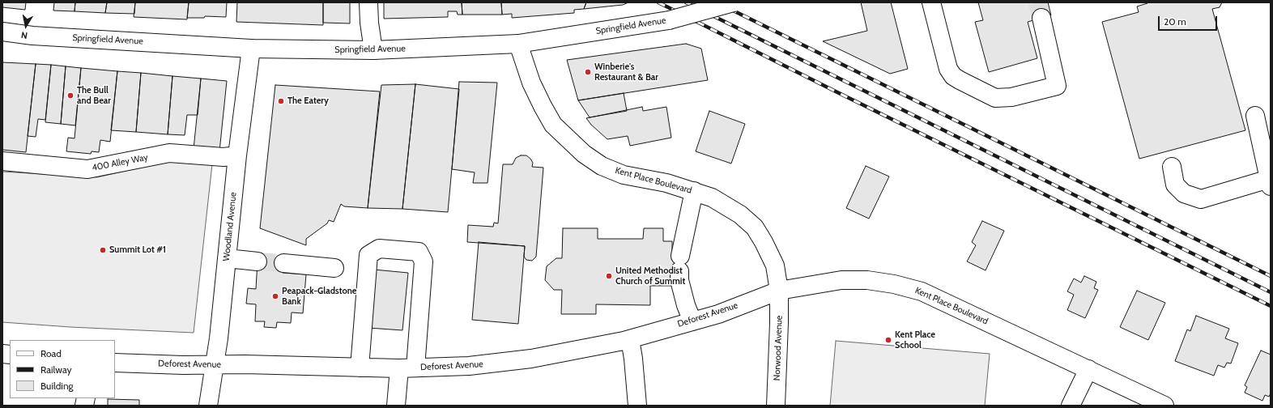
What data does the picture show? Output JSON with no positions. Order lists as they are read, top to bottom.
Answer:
{
  "streets": {
    "street": [
      "Springfield Avenue",
      "400 Alley Way",
      "Kent Place Boulevard",
      "Woodland Avenue",
      "Deforest Avenue",
      "Norwood Avenue"
    ]
  },
  "crossings": [
    ["Springfield Avenue", "Kent Place Boulevard"],
    ["Springfield Avenue", "Woodland Avenue"],
    ["400 Alley Way", "Woodland Avenue"],
    ["Kent Place Boulevard", "Deforest Avenue"],
    ["Kent Place Boulevard", "Norwood Avenue"],
    ["Woodland Avenue", "Deforest Avenue"],
    ["Deforest Avenue", "Norwood Avenue"]
  ],
  "places": [
    "Winberie's Restaurant & Bar",
    "The Bull and Bear",
    "The Eatery",
    "Summit Lot #1",
    "United Methodist Church of Summit",
    "Peapack-Gladstone Bank",
    "Kent Place School"
  ],
  "legend": ["Road", "Railway", "Building"],
  "scale_bar": "20 m",
  "north": "bottom"
}
